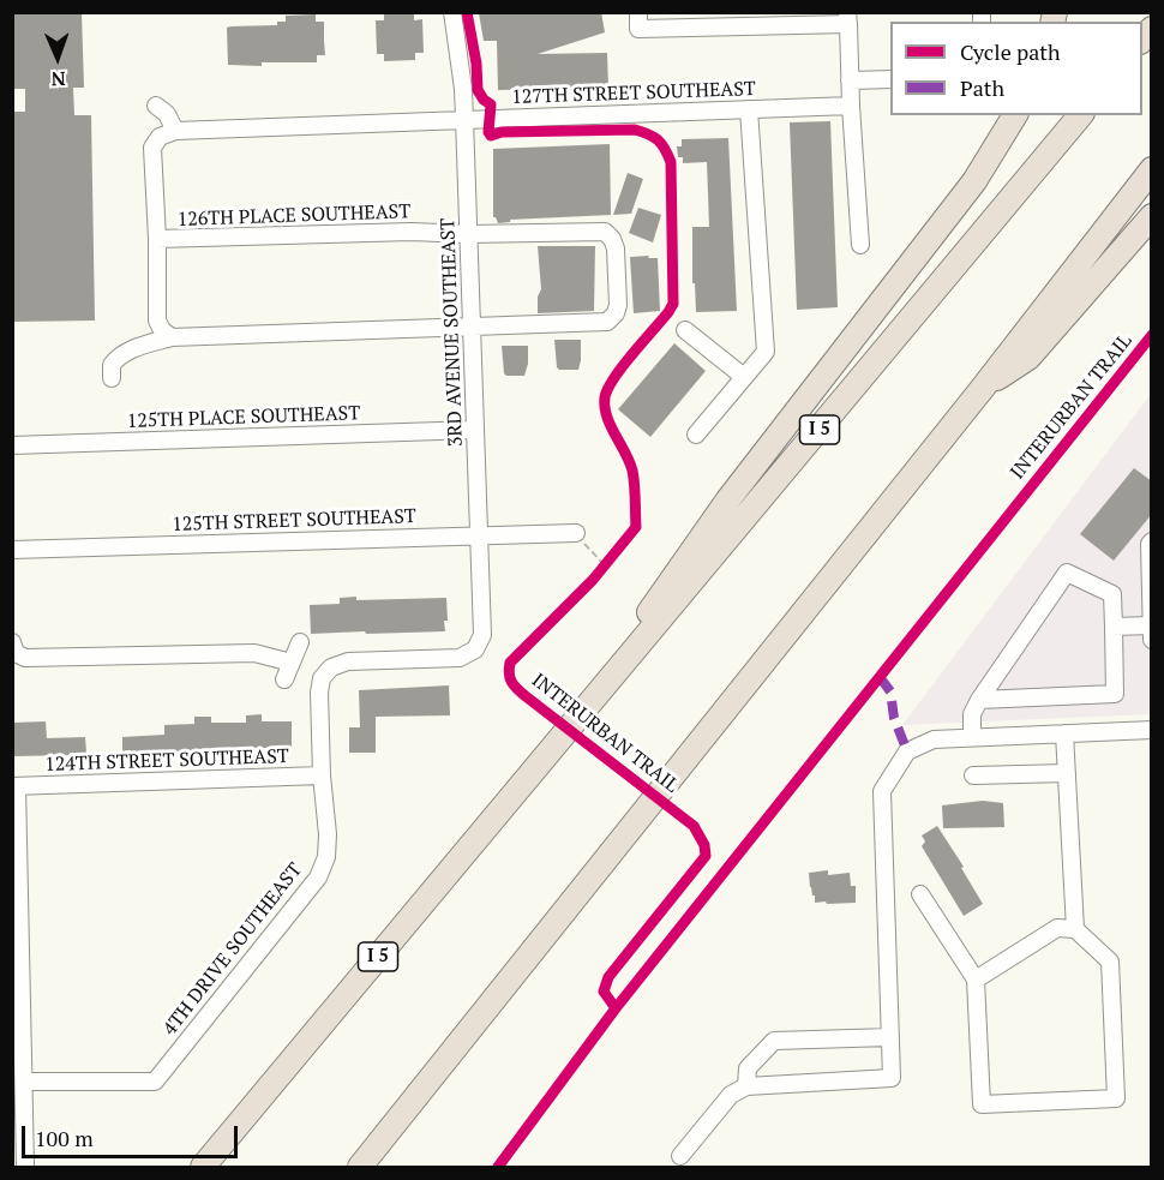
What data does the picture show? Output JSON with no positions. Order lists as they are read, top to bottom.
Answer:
{
  "streets": {
    "highway": ["I 5"],
    "street": [
      "127TH STREET SOUTHEAST",
      "126TH PLACE SOUTHEAST",
      "3RD AVENUE SOUTHEAST",
      "125TH PLACE SOUTHEAST",
      "125TH STREET SOUTHEAST",
      "124TH STREET SOUTHEAST",
      "4TH DRIVE SOUTHEAST"
    ],
    "cycle path": ["INTERURBAN TRAIL"]
  },
  "crossings": [
    ["127TH STREET SOUTHEAST", "3RD AVENUE SOUTHEAST"],
    ["126TH PLACE SOUTHEAST", "3RD AVENUE SOUTHEAST"],
    ["3RD AVENUE SOUTHEAST", "125TH PLACE SOUTHEAST"],
    ["3RD AVENUE SOUTHEAST", "125TH STREET SOUTHEAST"],
    ["3RD AVENUE SOUTHEAST", "4TH DRIVE SOUTHEAST"],
    ["124TH STREET SOUTHEAST", "4TH DRIVE SOUTHEAST"]
  ],
  "legend": ["Cycle path", "Path"],
  "scale_bar": "100 m",
  "north": "bottom"
}
